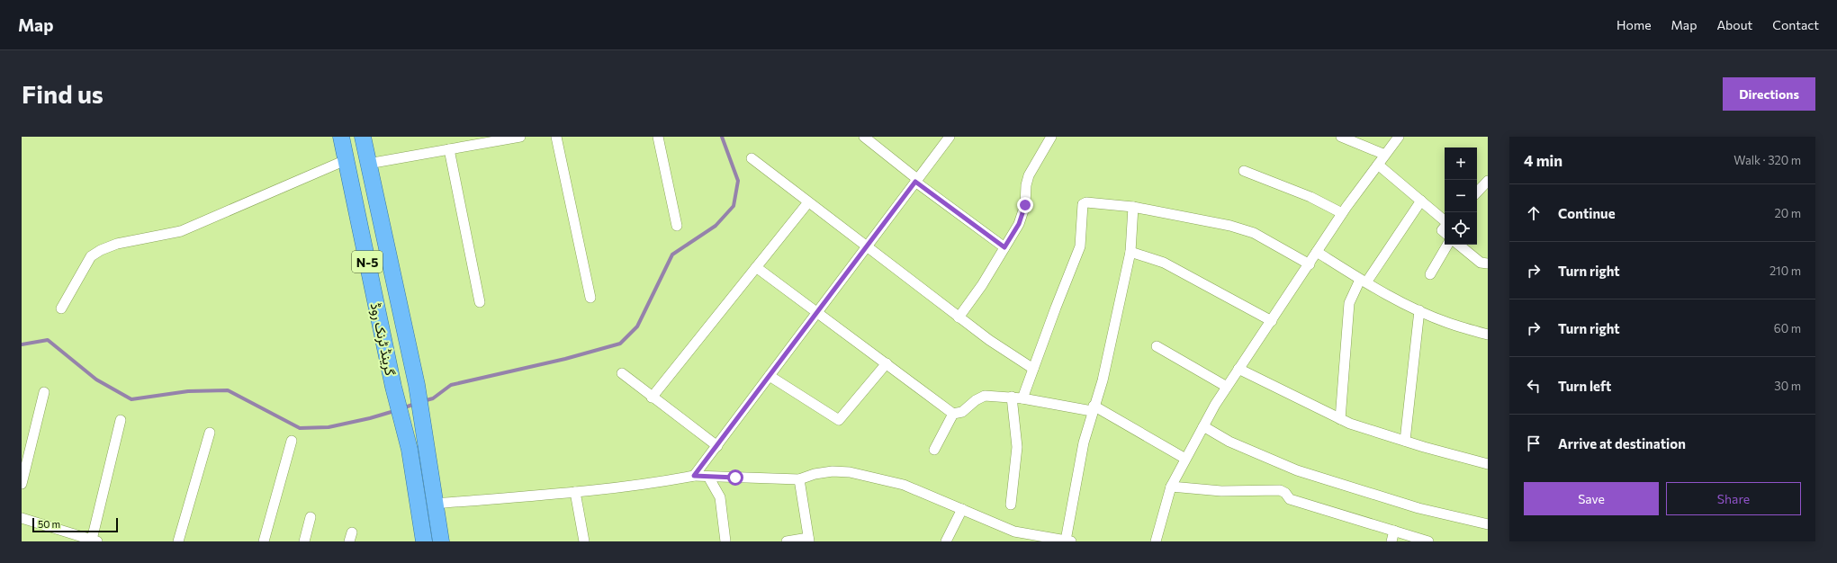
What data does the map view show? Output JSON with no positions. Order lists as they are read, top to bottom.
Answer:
{
  "streets": {
    "highway": ["N-5", "گرینڈ ٹرنک روڈ"]
  },
  "scale_bar": "50 m",
  "page": {
    "header": "Map",
    "nav": [
      "Home",
      "Map",
      "About",
      "Contact"
    ],
    "buttons": [
      "Directions",
      ["Save", "Share"]
    ],
    "title": "Find us",
    "heading": ["4 min", "Walk · 320 m"],
    "map_buttons": ["+", "−"],
    "list": [
      ["Continue", "20 m"],
      ["Turn right", "210 m"],
      ["Turn right", "60 m"],
      ["Turn left", "30 m"],
      "Arrive at destination"
    ],
    "scale": "50 m"
  }
}
